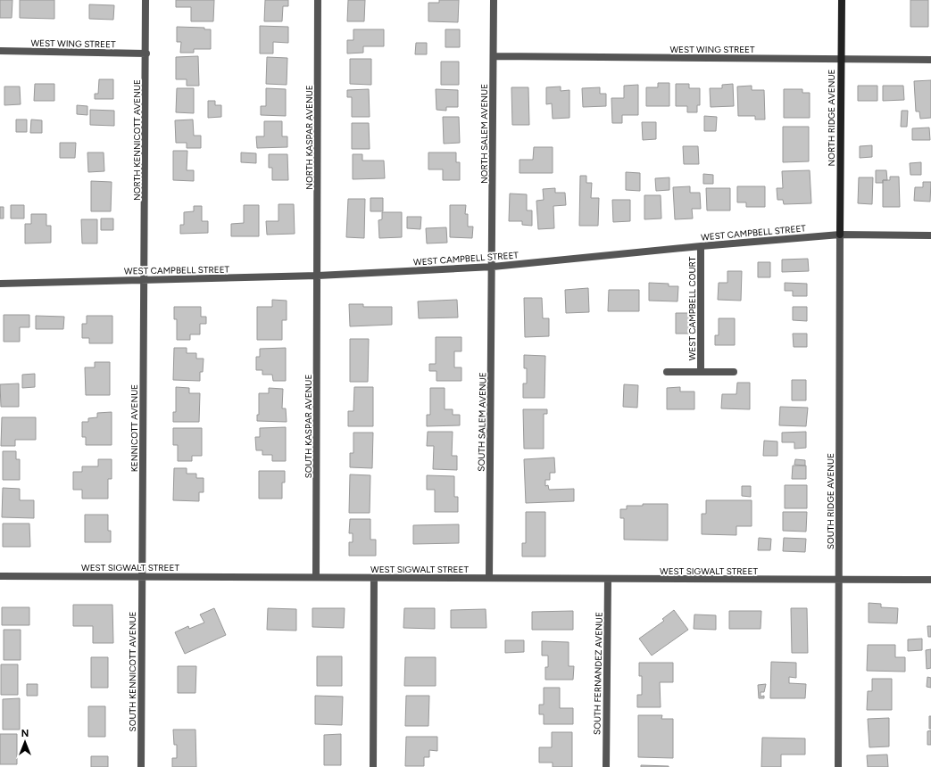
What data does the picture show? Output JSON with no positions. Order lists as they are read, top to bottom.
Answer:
{
  "streets": {
    "street": [
      "WEST WING STREET",
      "NORTH RIDGE AVENUE",
      "NORTH SALEM AVENUE",
      "NORTH KASPAR AVENUE",
      "NORTH KENNICOTT AVENUE",
      "WEST CAMPBELL STREET",
      "WEST CAMPBELL COURT",
      "SOUTH SALEM AVENUE",
      "SOUTH KASPAR AVENUE",
      "KENNICOTT AVENUE",
      "SOUTH RIDGE AVENUE",
      "WEST SIGWALT STREET",
      "SOUTH KENNICOTT AVENUE",
      "SOUTH FERNANDEZ AVENUE"
    ]
  },
  "crossings": [
    ["WEST WING STREET", "NORTH RIDGE AVENUE"],
    ["WEST WING STREET", "NORTH SALEM AVENUE"],
    ["WEST WING STREET", "NORTH KENNICOTT AVENUE"],
    ["NORTH RIDGE AVENUE", "WEST CAMPBELL STREET"],
    ["NORTH RIDGE AVENUE", "SOUTH RIDGE AVENUE"],
    ["NORTH SALEM AVENUE", "WEST CAMPBELL STREET"],
    ["NORTH SALEM AVENUE", "SOUTH SALEM AVENUE"],
    ["NORTH KASPAR AVENUE", "WEST CAMPBELL STREET"],
    ["NORTH KASPAR AVENUE", "SOUTH KASPAR AVENUE"],
    ["NORTH KENNICOTT AVENUE", "WEST CAMPBELL STREET"],
    ["NORTH KENNICOTT AVENUE", "KENNICOTT AVENUE"],
    ["WEST CAMPBELL STREET", "WEST CAMPBELL COURT"],
    ["WEST CAMPBELL STREET", "SOUTH SALEM AVENUE"],
    ["WEST CAMPBELL STREET", "SOUTH KASPAR AVENUE"],
    ["WEST CAMPBELL STREET", "KENNICOTT AVENUE"],
    ["WEST CAMPBELL STREET", "SOUTH RIDGE AVENUE"],
    ["SOUTH SALEM AVENUE", "WEST SIGWALT STREET"],
    ["SOUTH KASPAR AVENUE", "WEST SIGWALT STREET"],
    ["KENNICOTT AVENUE", "WEST SIGWALT STREET"],
    ["KENNICOTT AVENUE", "SOUTH KENNICOTT AVENUE"],
    ["SOUTH RIDGE AVENUE", "WEST SIGWALT STREET"],
    ["WEST SIGWALT STREET", "SOUTH KENNICOTT AVENUE"],
    ["WEST SIGWALT STREET", "SOUTH FERNANDEZ AVENUE"]
  ],
  "north": "top"
}
